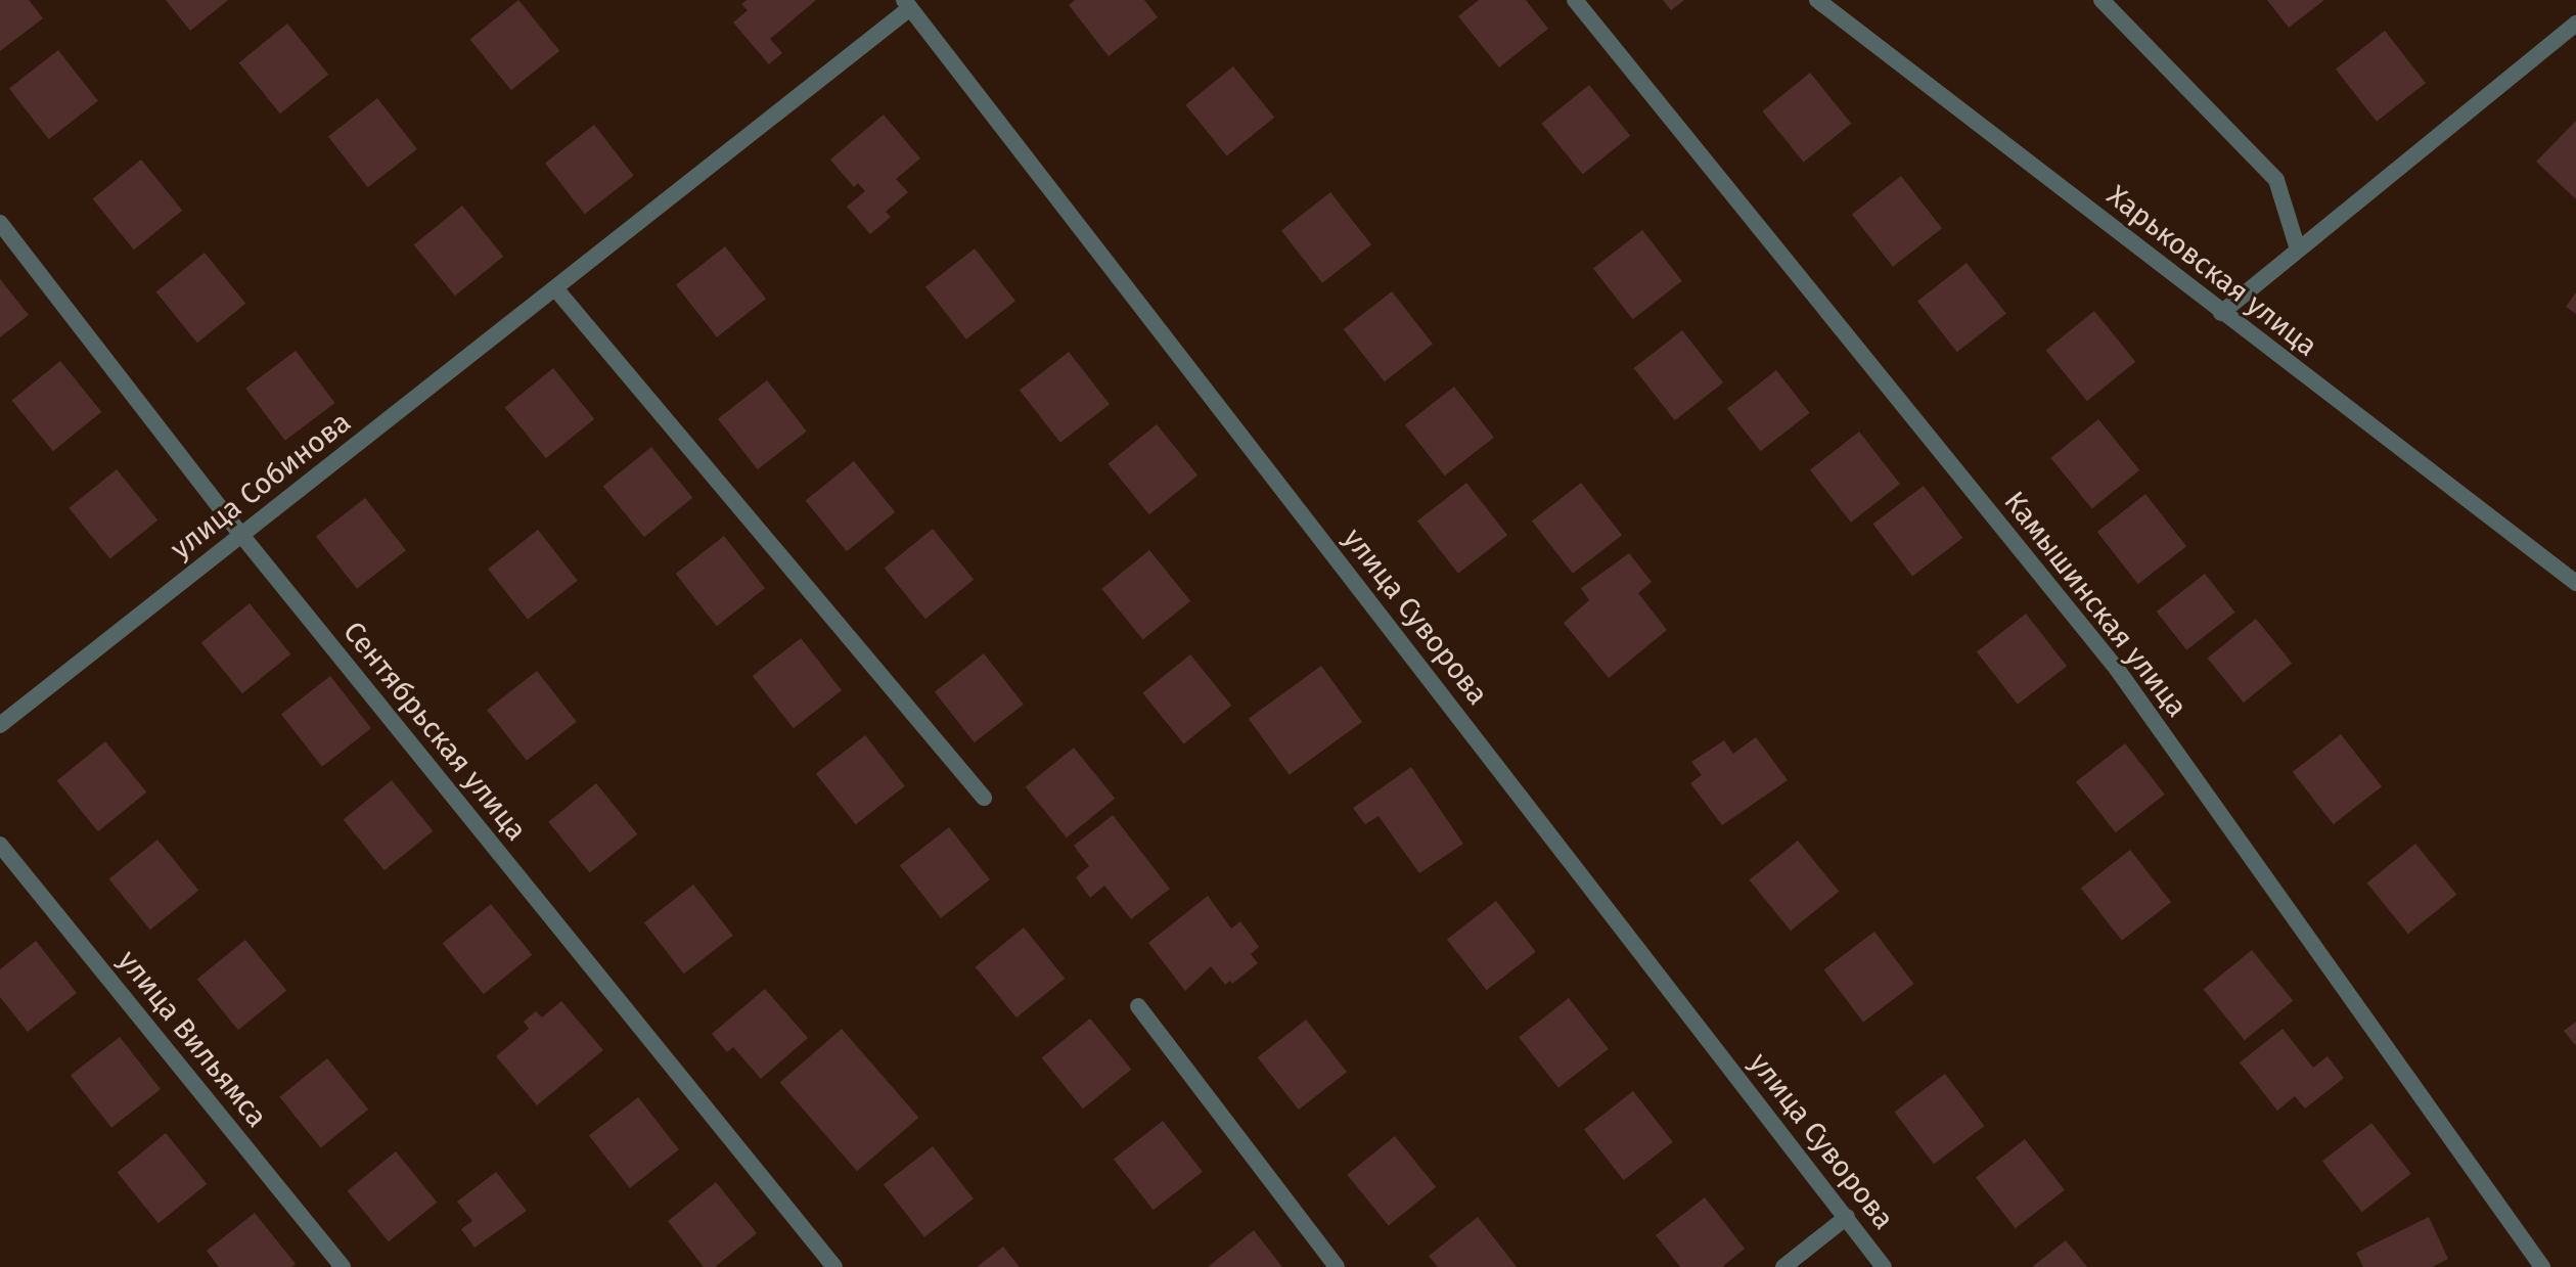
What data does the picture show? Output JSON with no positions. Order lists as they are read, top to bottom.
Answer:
{
  "streets": {
    "street": [
      "Харьковская улица",
      "улица Собинова",
      "Камышинская улица",
      "улица Суворова",
      "Сентябрьская улица",
      "улица Вильямса"
    ]
  },
  "crossings": [
    ["улица Собинова", "улица Суворова"],
    ["улица Собинова", "Сентябрьская улица"]
  ]
}
